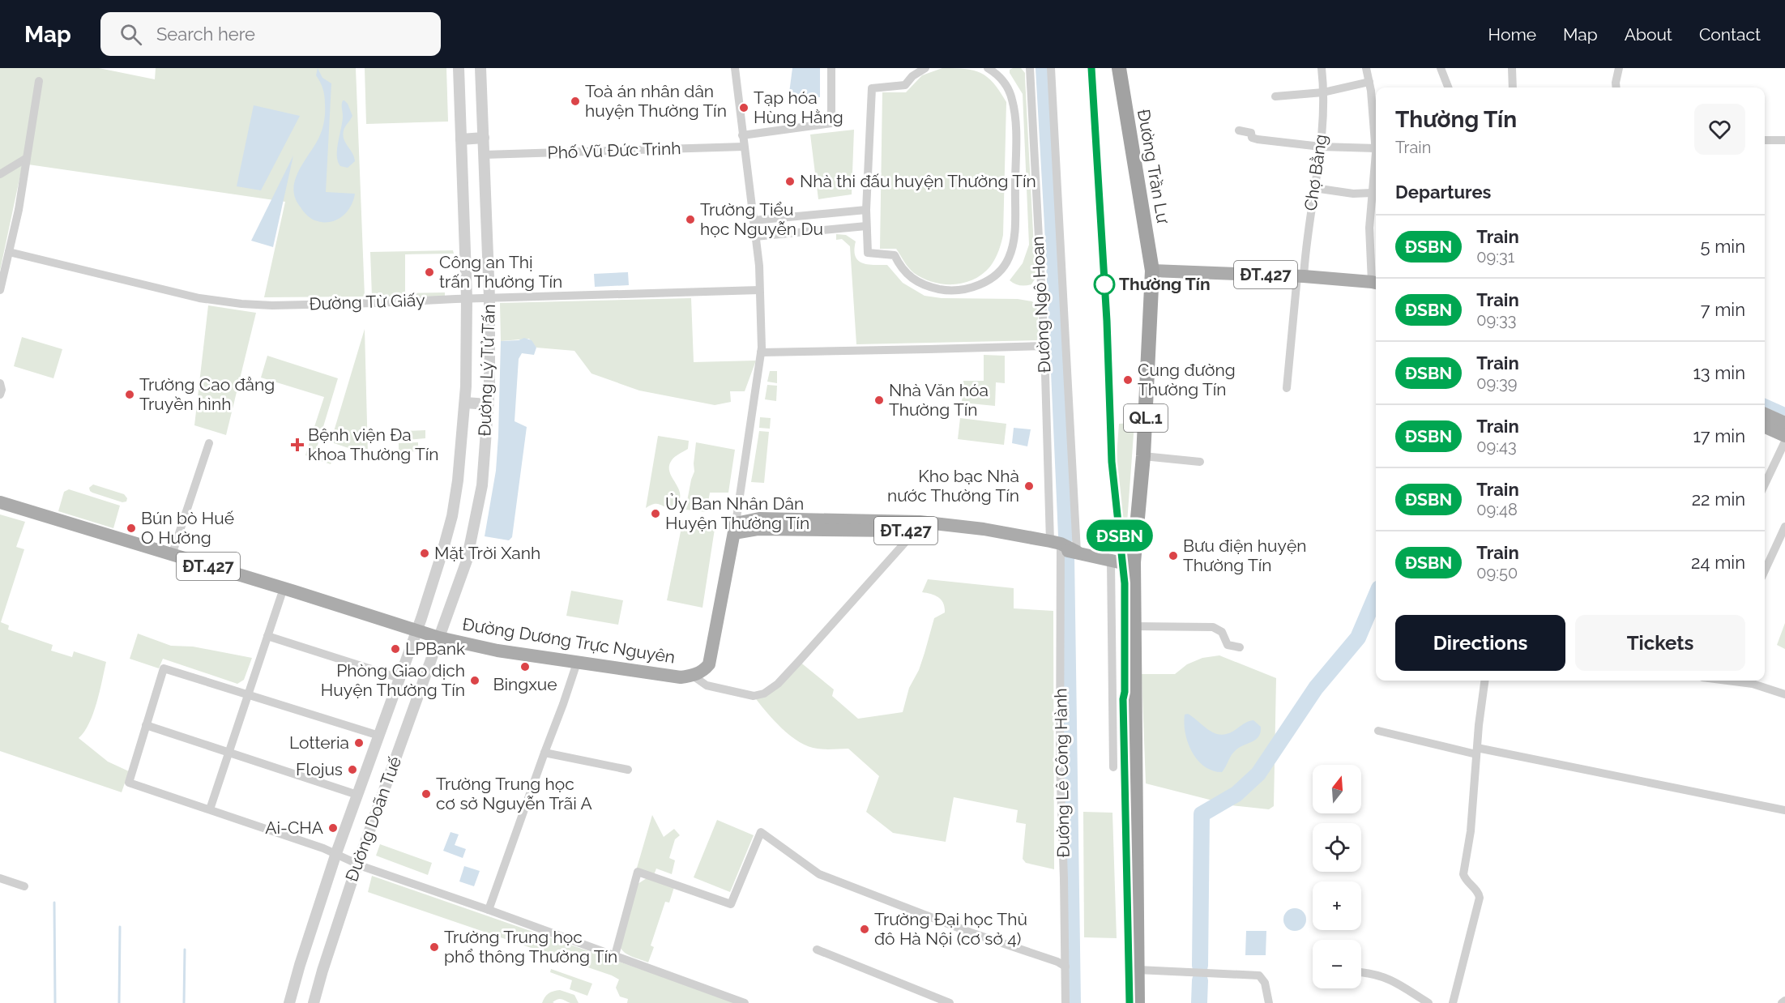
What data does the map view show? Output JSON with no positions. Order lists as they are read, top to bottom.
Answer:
{
  "streets": {
    "highway": ["Đường Trần Lư", "QL.1"],
    "main road": ["ĐT.427", "Đường Dương Trực Nguyên"],
    "street": [
      "Phố Vũ Đức Trinh",
      "Chợ Bằng",
      "Đường Từ Giấy",
      "Đường Ngô Hoan",
      "Đường Lý Tử Tấn",
      "Đường Lê Công Hành",
      "Đường Doãn Tuế"
    ]
  },
  "crossings": [
    ["Phố Vũ Đức Trinh", "Đường Lý Tử Tấn"],
    ["Đường Trần Lư", "ĐT.427"],
    ["Đường Trần Lư", "QL.1"],
    ["Chợ Bằng", "ĐT.427"],
    ["ĐT.427", "Đường Ngô Hoan"],
    ["ĐT.427", "QL.1"],
    ["ĐT.427", "Đường Lê Công Hành"],
    ["Đường Từ Giấy", "Đường Lý Tử Tấn"],
    ["Đường Ngô Hoan", "Đường Lê Công Hành"],
    ["Đường Lý Tử Tấn", "Đường Dương Trực Nguyên"],
    ["Đường Lý Tử Tấn", "Đường Doãn Tuế"],
    ["Đường Dương Trực Nguyên", "Đường Doãn Tuế"]
  ],
  "places": {
    "other": [
      "Toà án nhân dân huyện Thường Tín",
      "Tạp hóa Hùng Hằng",
      "Nhà thi đấu huyện Thường Tín",
      "Trường Tiểu học Nguyễn Du",
      "Công an Thị trấn Thường Tín",
      "Thường Tín",
      "Cung đường Thường Tín",
      "Trường Cao đẳng Truyền hình",
      "Nhà Văn hóa Thường Tín",
      "Kho bạc Nhà nước Thường Tín",
      "Ủy Ban Nhân Dân Huyện Thường Tín",
      "Bún bò Huế O Hường",
      "Mặt Trời Xanh",
      "Bưu điện huyện Thường Tín",
      "LPBank",
      "Bingxue",
      "Phòng Giao dịch Huyện Thường Tín",
      "Lotteria",
      "Flojus",
      "Trường Trung học cơ sở Nguyễn Trãi A",
      "Ai-CHA",
      "Trường Đại học Thủ đô Hà Nội (cơ sở 4)",
      "Trường Trung học phổ thông Thường Tín"
    ],
    "health": ["Bệnh viện Đa khoa Thường Tín"]
  },
  "north": "top",
  "page": {
    "header": "Map",
    "search": "Search here",
    "nav": [
      "Home",
      "Map",
      "About",
      "Contact"
    ],
    "on_map": "ĐSBN",
    "heading": [
      ["Thường Tín", "Train"],
      "Departures"
    ],
    "list": [
      {
        "mark": "ĐSBN",
        "name": "Train",
        "note": "09:31",
        "value": "5 min"
      },
      {
        "mark": "ĐSBN",
        "name": "Train",
        "note": "09:33",
        "value": "7 min"
      },
      {
        "mark": "ĐSBN",
        "name": "Train",
        "note": "09:39",
        "value": "13 min"
      },
      {
        "mark": "ĐSBN",
        "name": "Train",
        "note": "09:43",
        "value": "17 min"
      },
      {
        "mark": "ĐSBN",
        "name": "Train",
        "note": "09:48",
        "value": "22 min"
      },
      {
        "mark": "ĐSBN",
        "name": "Train",
        "note": "09:50",
        "value": "24 min"
      }
    ],
    "buttons": ["Directions", "Tickets"],
    "map_buttons": ["+", "−"]
  }
}
